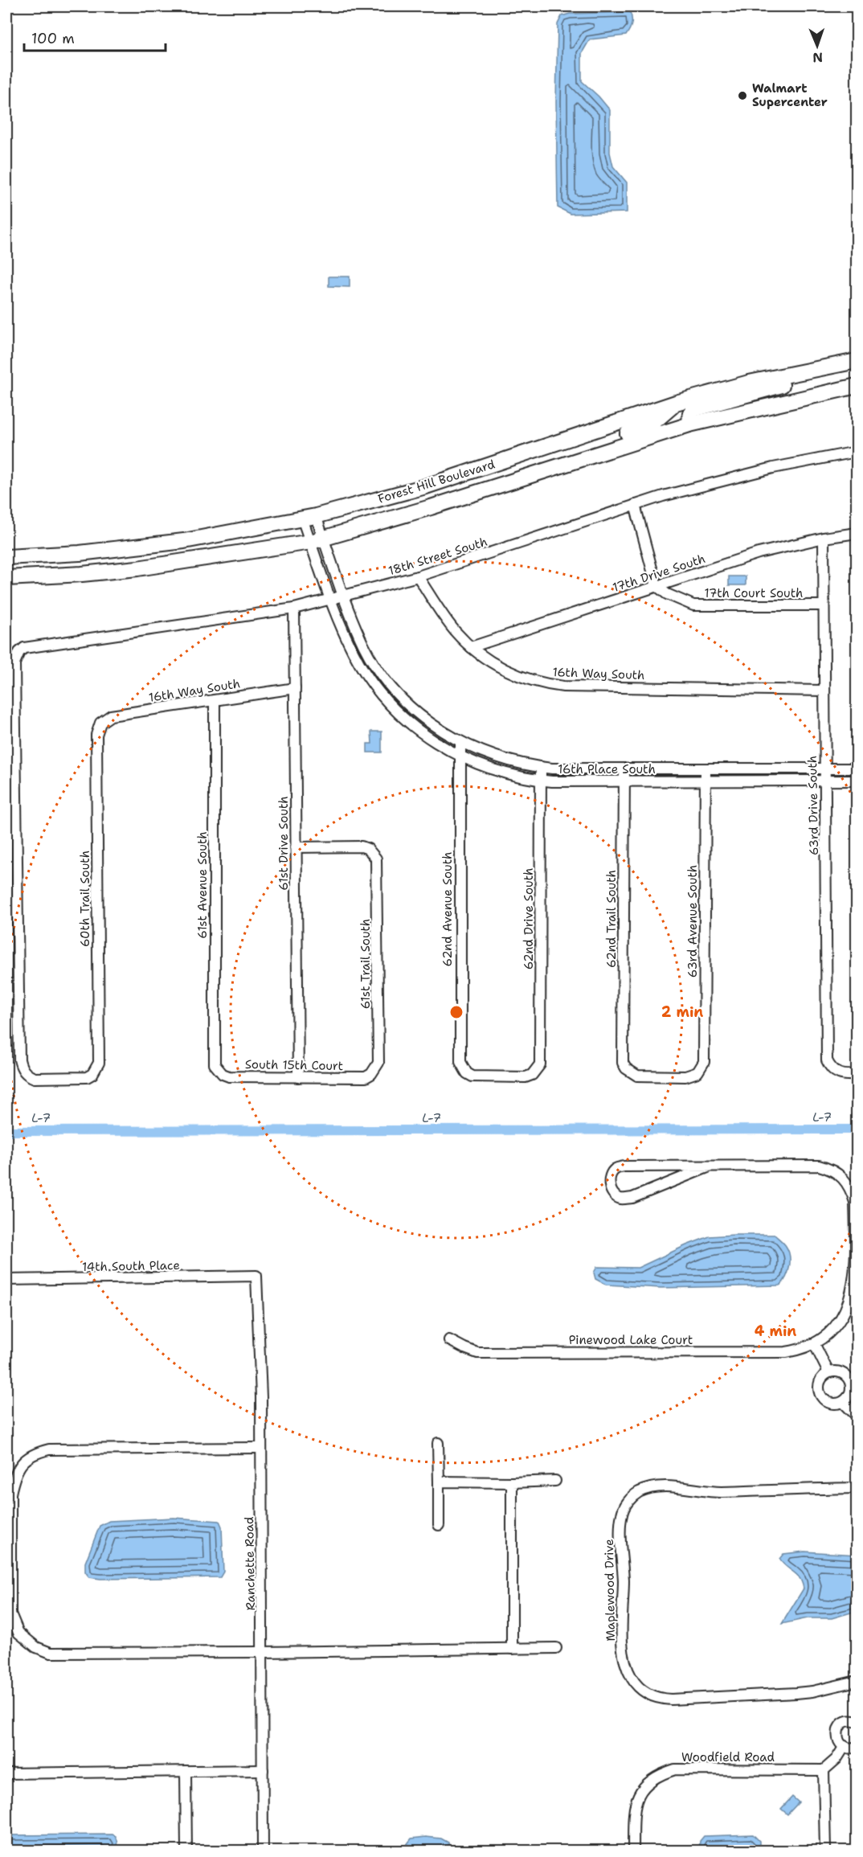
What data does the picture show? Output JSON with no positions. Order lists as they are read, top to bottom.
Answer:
{
  "streets": {
    "main road": ["Forest Hill Boulevard"],
    "street": [
      "18th Street South",
      "17th Drive South",
      "17th Court South",
      "16th Way South",
      "16th Place South",
      "63rd Drive South",
      "61st Drive South",
      "61st Avenue South",
      "60th Trail South",
      "62nd Avenue South",
      "62nd Drive South",
      "62nd Trail South",
      "63rd Avenue South",
      "61st Trail South",
      "South 15th Court",
      "14th South Place",
      "Pinewood Lake Court",
      "Ranchette Road",
      "Maplewood Drive",
      "Woodfield Road"
    ]
  },
  "crossings": [
    ["Forest Hill Boulevard", "16th Place South"],
    ["18th Street South", "16th Way South"],
    ["18th Street South", "16th Place South"],
    ["18th Street South", "61st Drive South"],
    ["18th Street South", "60th Trail South"],
    ["17th Drive South", "17th Court South"],
    ["17th Drive South", "16th Way South"],
    ["17th Drive South", "63rd Drive South"],
    ["17th Court South", "63rd Drive South"],
    ["16th Way South", "63rd Drive South"],
    ["16th Way South", "61st Drive South"],
    ["16th Way South", "61st Avenue South"],
    ["16th Way South", "60th Trail South"],
    ["16th Place South", "63rd Drive South"],
    ["16th Place South", "62nd Avenue South"],
    ["16th Place South", "62nd Drive South"],
    ["16th Place South", "62nd Trail South"],
    ["16th Place South", "63rd Avenue South"],
    ["61st Drive South", "61st Trail South"],
    ["61st Drive South", "South 15th Court"],
    ["61st Avenue South", "South 15th Court"],
    ["62nd Avenue South", "62nd Drive South"],
    ["62nd Trail South", "63rd Avenue South"],
    ["61st Trail South", "South 15th Court"],
    ["14th South Place", "Ranchette Road"]
  ],
  "water": ["L-7"],
  "places": ["Walmart Supercenter"],
  "scale_bar": "100 m",
  "north": "bottom",
  "rings": ["2 min", "4 min"]
}
